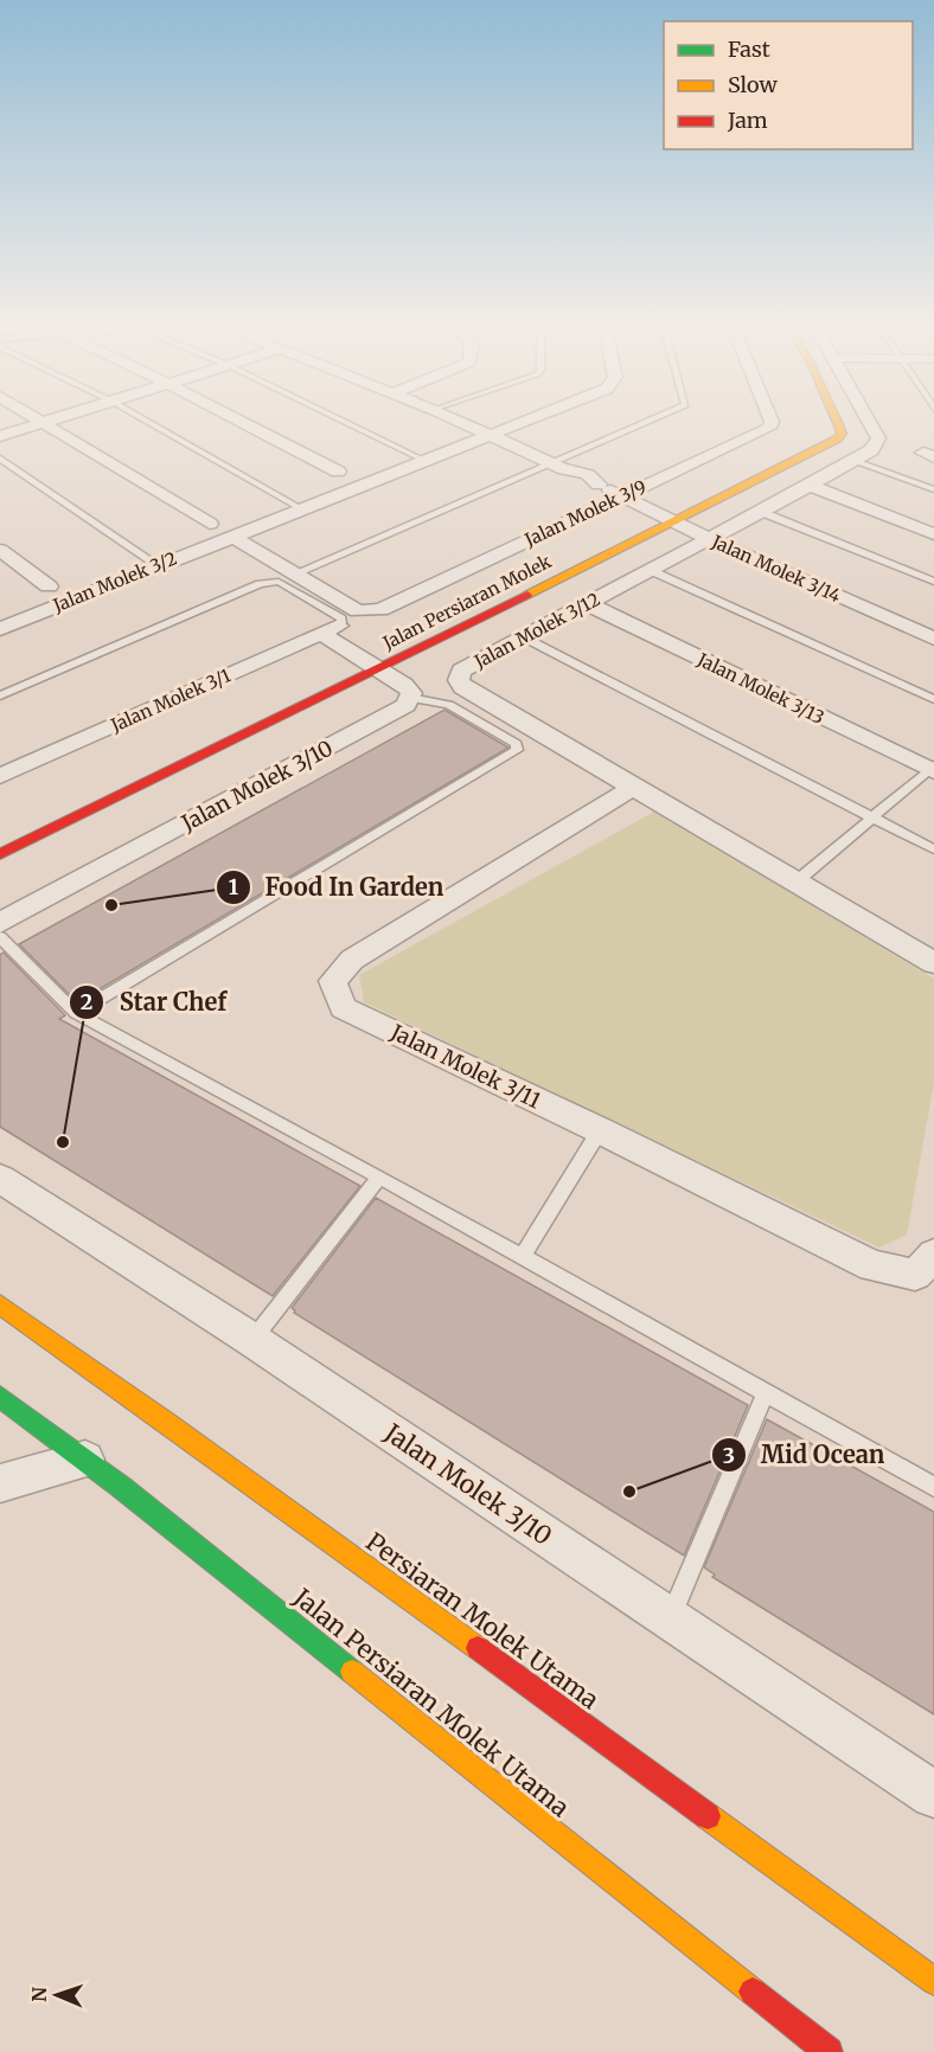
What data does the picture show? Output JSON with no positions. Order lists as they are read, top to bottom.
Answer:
{
  "streets": {
    "main road": ["Jalan Persiaran Molek", "Persiaran Molek Utama", "Jalan Persiaran Molek Utama"],
    "street": [
      "Jalan Molek 3/9",
      "Jalan Molek 3/14",
      "Jalan Molek 3/2",
      "Jalan Molek 3/12",
      "Jalan Molek 3/13",
      "Jalan Molek 3/1",
      "Jalan Molek 3/10",
      "Jalan Molek 3/11"
    ]
  },
  "crossings": [
    ["Jalan Molek 3/9", "Jalan Molek 3/14"],
    ["Jalan Molek 3/14", "Jalan Molek 3/2"],
    ["Jalan Molek 3/14", "Jalan Persiaran Molek"],
    ["Jalan Molek 3/14", "Jalan Molek 3/12"],
    ["Jalan Molek 3/12", "Jalan Molek 3/13"],
    ["Jalan Molek 3/12", "Jalan Molek 3/11"]
  ],
  "places": ["Food In Garden", "Star Chef", "Mid Ocean"],
  "legend": ["Fast", "Slow", "Jam"],
  "north": "left"
}
